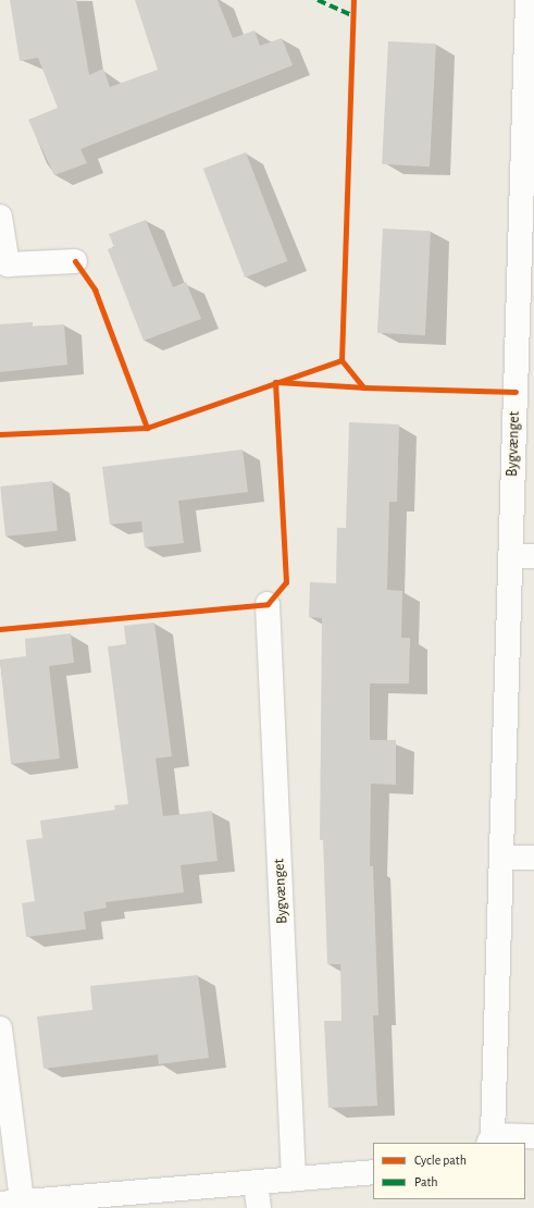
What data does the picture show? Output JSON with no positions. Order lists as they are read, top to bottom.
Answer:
{
  "streets": {
    "street": ["Bygvænget"]
  },
  "legend": ["Cycle path", "Path"]
}
